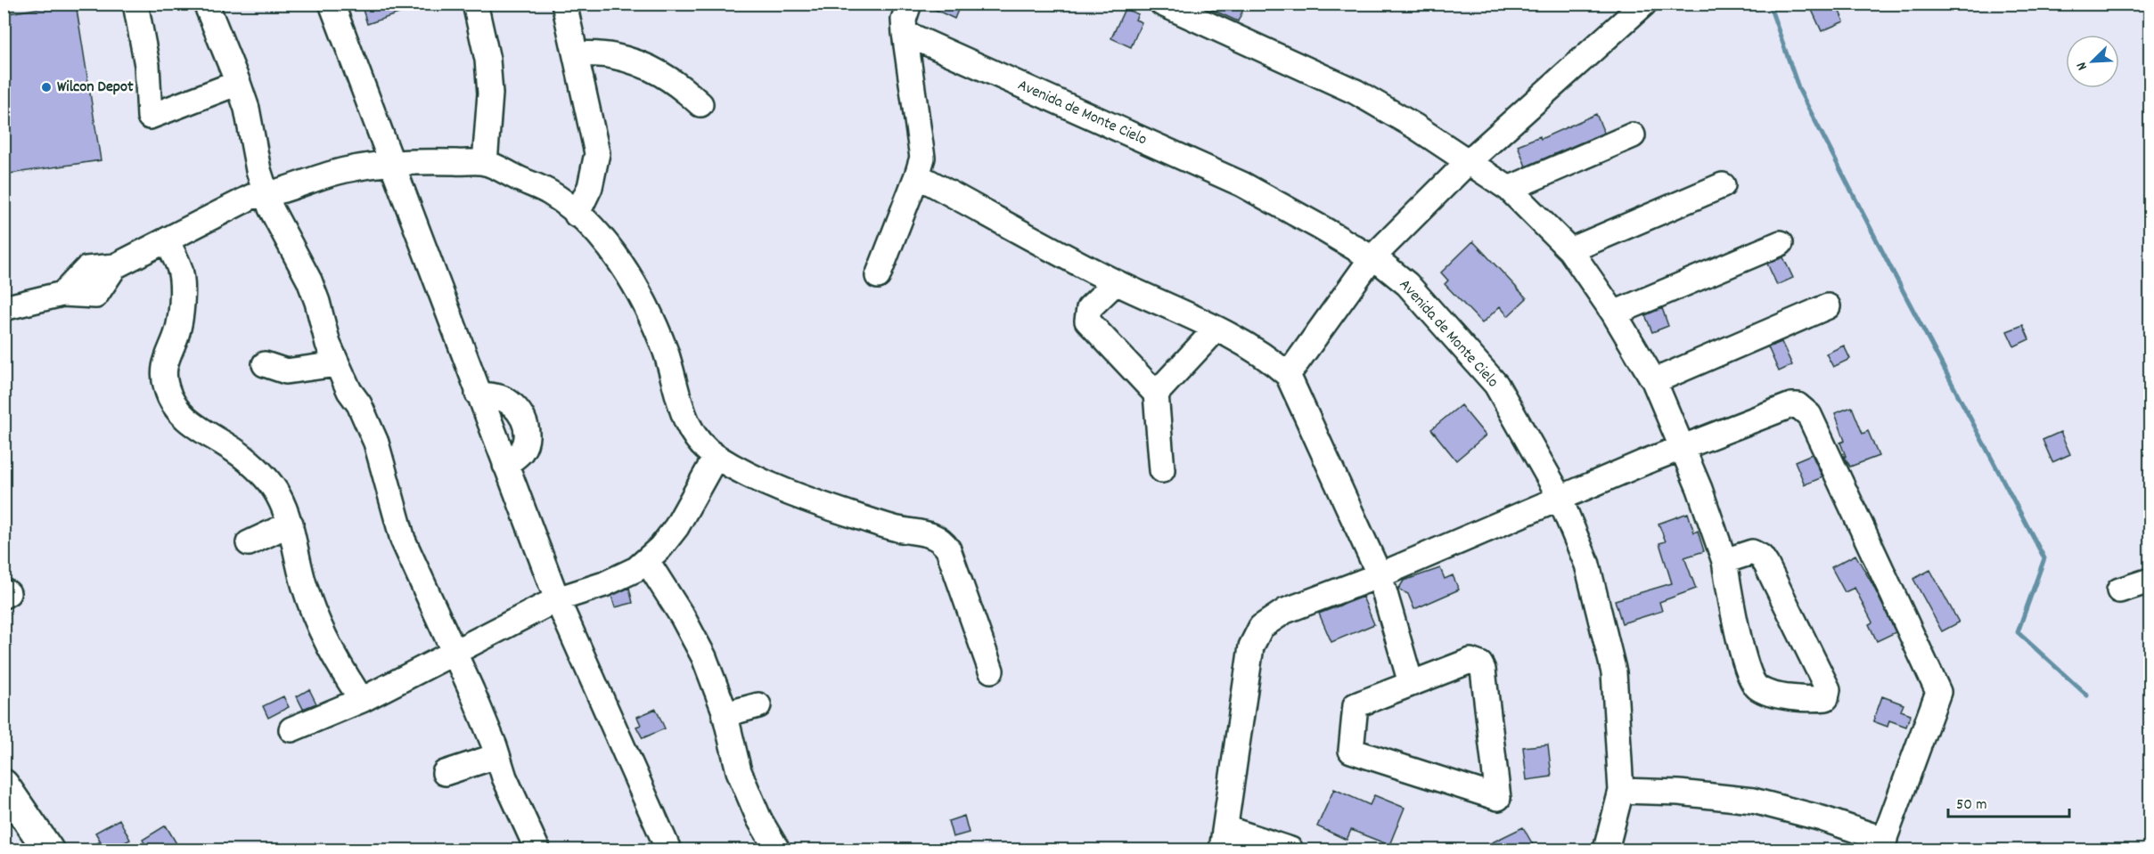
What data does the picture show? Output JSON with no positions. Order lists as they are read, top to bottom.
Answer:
{
  "streets": {
    "street": ["Avenida de Monte Cielo"]
  },
  "places": ["Wilcon Depot"],
  "scale_bar": "50 m",
  "north": "bottom left"
}
